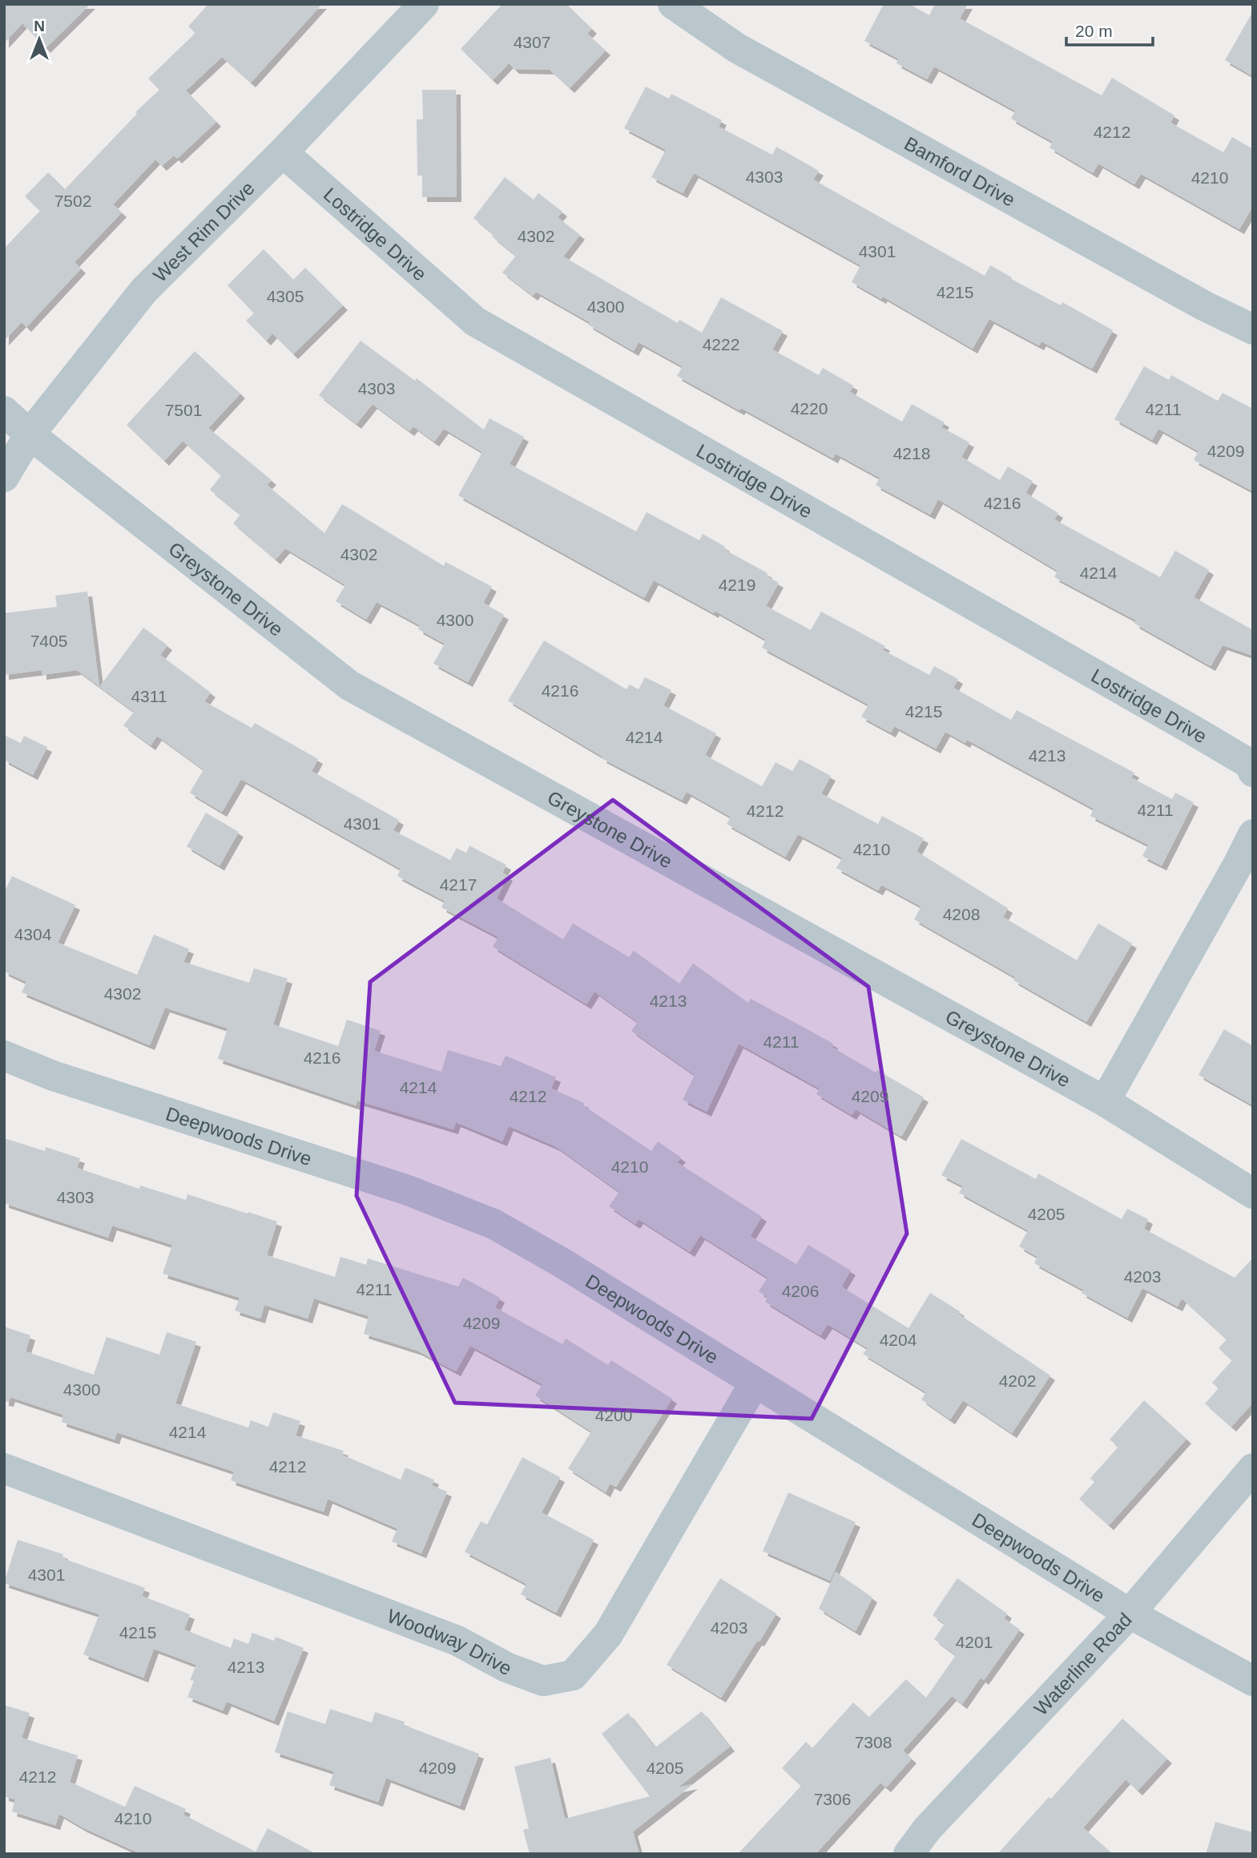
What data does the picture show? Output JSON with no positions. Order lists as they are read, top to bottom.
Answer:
{
  "streets": {
    "street": [
      "Bamford Drive",
      "West Rim Drive",
      "Lostridge Drive",
      "Greystone Drive",
      "Deepwoods Drive",
      "Woodway Drive",
      "Waterline Road"
    ]
  },
  "crossings": [
    ["West Rim Drive", "Lostridge Drive"],
    ["West Rim Drive", "Greystone Drive"],
    ["Deepwoods Drive", "Woodway Drive"],
    ["Deepwoods Drive", "Waterline Road"]
  ],
  "house_numbers": [
    "4307",
    "4212",
    "4303",
    "4210",
    "7502",
    "4302",
    "4301",
    "4215",
    "4305",
    "4300",
    "4222",
    "4303",
    "4220",
    "4211",
    "7501",
    "4209",
    "4218",
    "4216",
    "4302",
    "4214",
    "4219",
    "4300",
    "7405",
    "4216",
    "4311",
    "4215",
    "4214",
    "4213",
    "4211",
    "4212",
    "4301",
    "4210",
    "4217",
    "4208",
    "4304",
    "4302",
    "4213",
    "4211",
    "4216",
    "4214",
    "4212",
    "4209",
    "4210",
    "4303",
    "4205",
    "4203",
    "4211",
    "4206",
    "4209",
    "4204",
    "4202",
    "4300",
    "4200",
    "4214",
    "4212",
    "4301",
    "4203",
    "4215",
    "4201",
    "4213",
    "7308",
    "4209",
    "4205",
    "4212",
    "7306",
    "4210"
  ],
  "scale_bar": "20 m",
  "north": "top"
}
